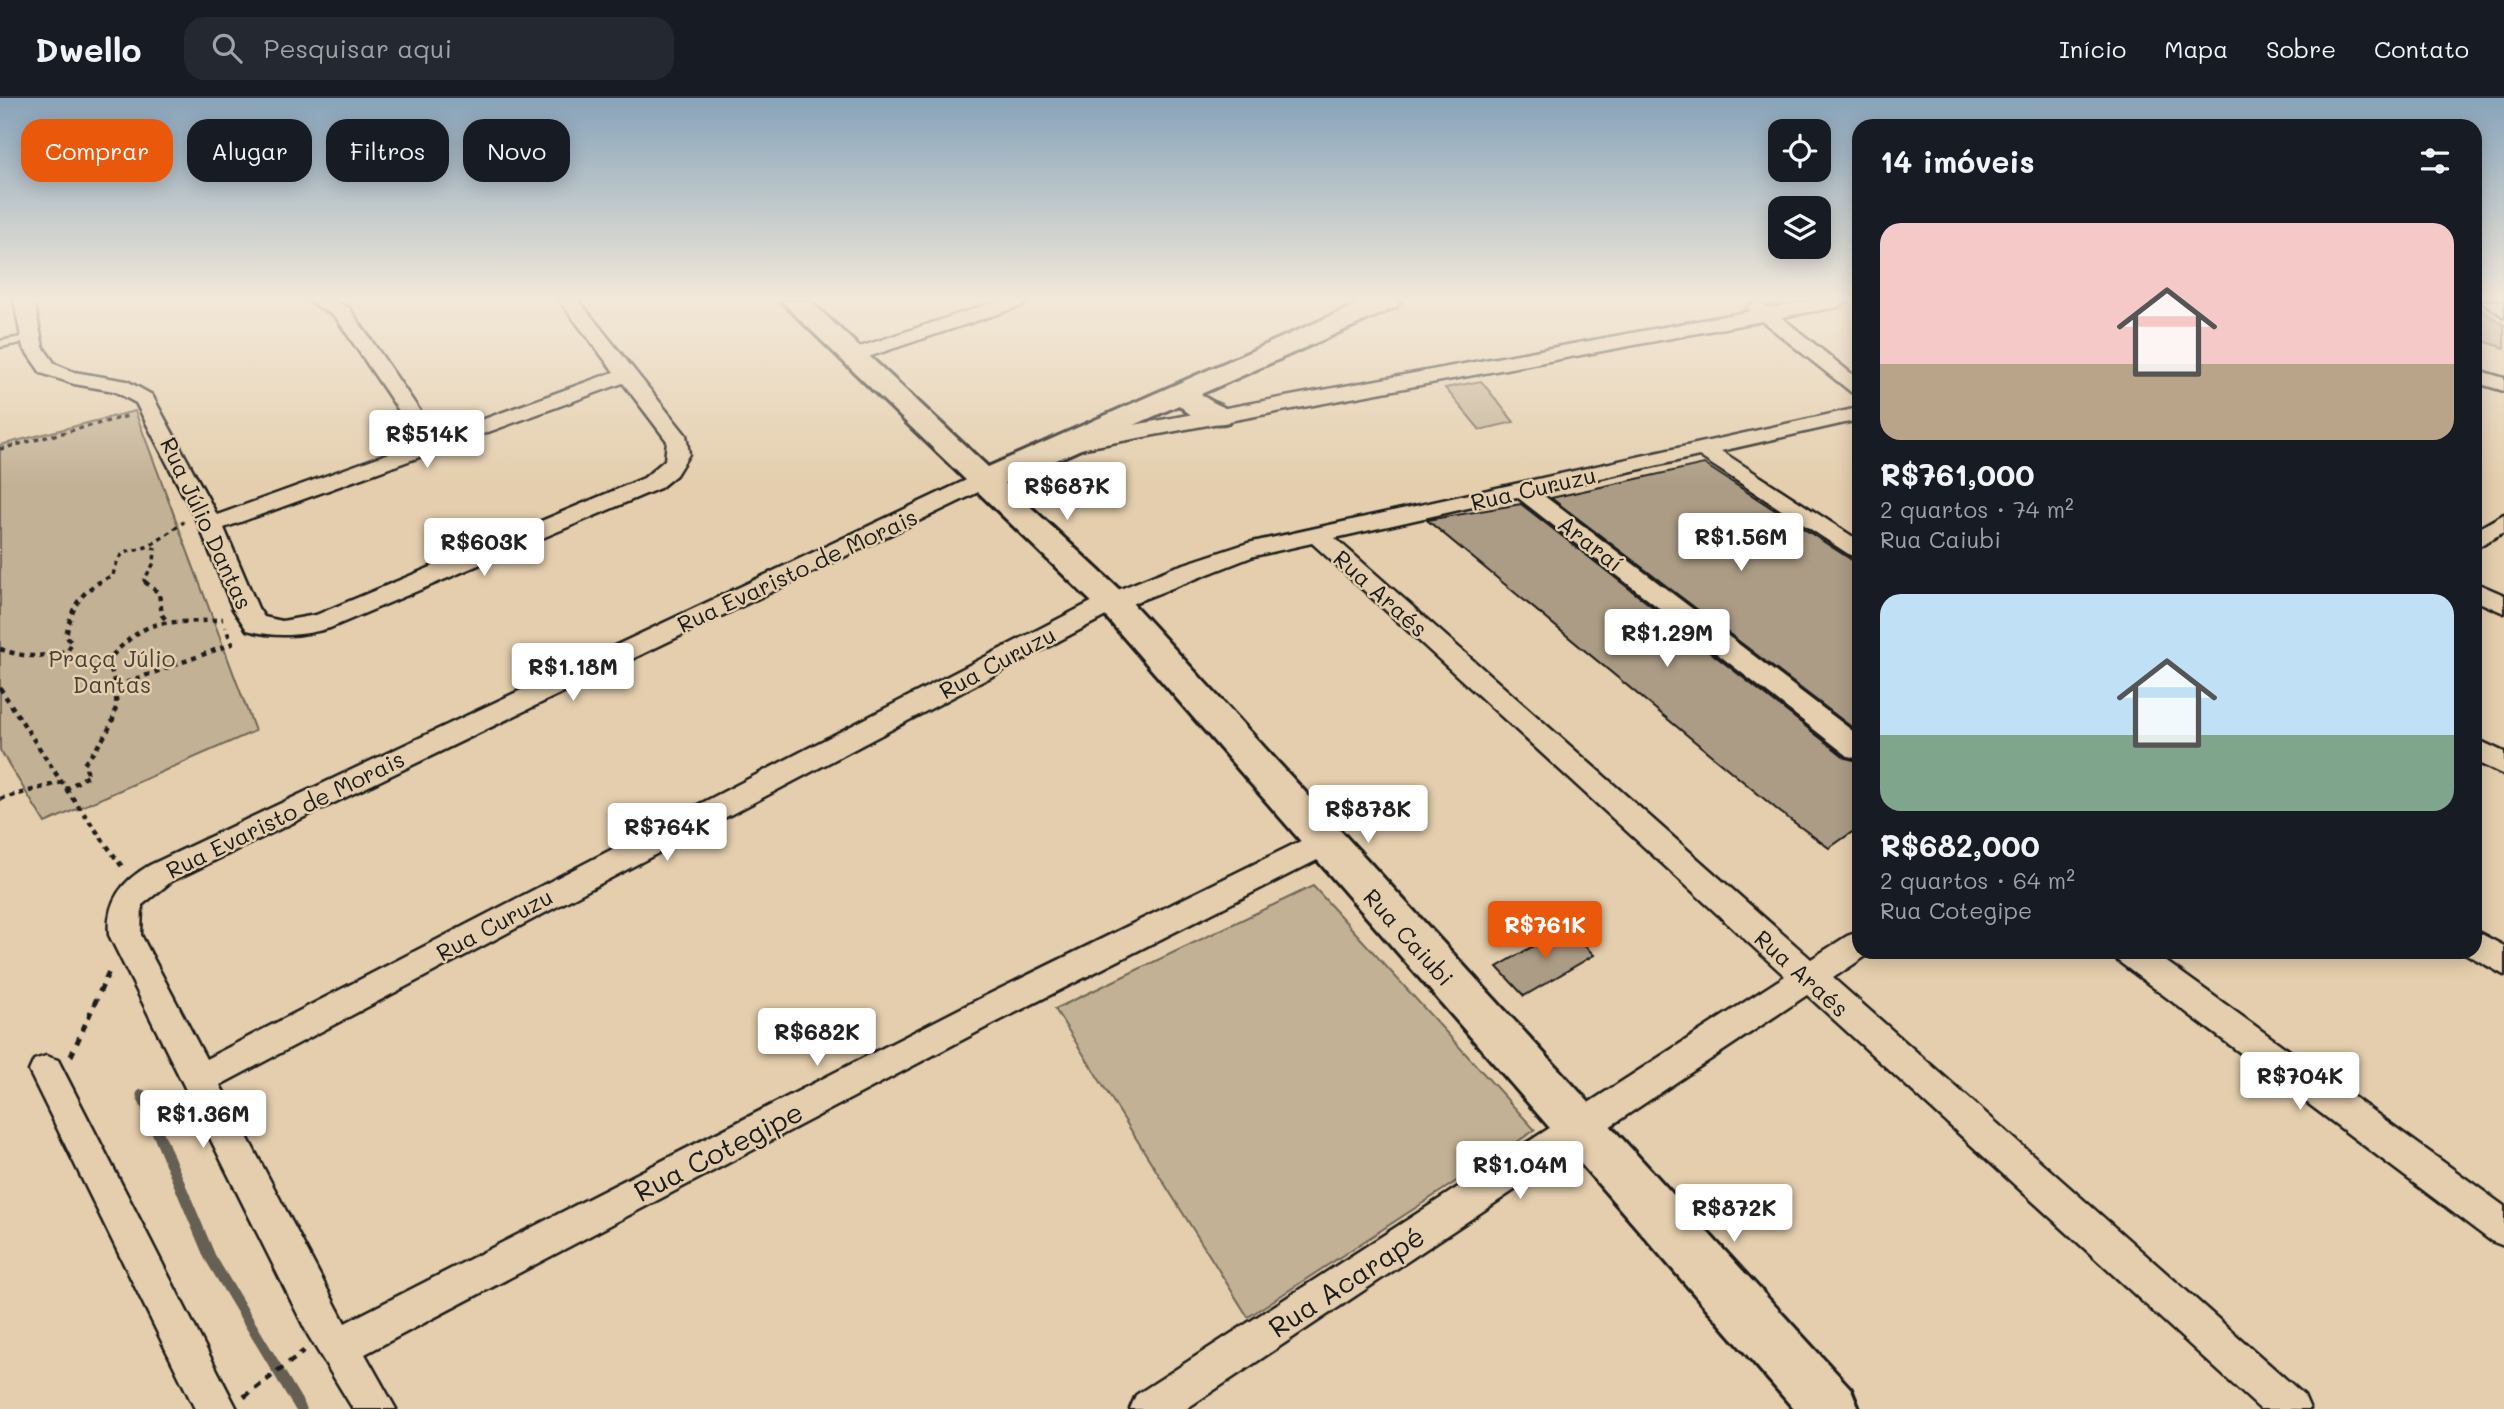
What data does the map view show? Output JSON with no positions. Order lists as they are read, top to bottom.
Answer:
{
  "streets": {
    "street": [
      "Rua Curuzu",
      "Rua Júlio Dantas",
      "Araraí",
      "Rua Evaristo de Morais",
      "Rua Araés",
      "Rua Caiubi",
      "Rua Cotegipe",
      "Rua Acarapé"
    ]
  },
  "crossings": [
    ["Rua Curuzu", "Araraí"],
    ["Rua Curuzu", "Rua Araés"],
    ["Rua Curuzu", "Rua Caiubi"],
    ["Rua Evaristo de Morais", "Rua Caiubi"],
    ["Rua Araés", "Rua Acarapé"],
    ["Rua Caiubi", "Rua Cotegipe"],
    ["Rua Caiubi", "Rua Acarapé"]
  ],
  "parks": ["Praça Júlio Dantas"],
  "page": {
    "header": "Dwello",
    "search": "Pesquisar aqui",
    "nav": [
      "Início",
      "Mapa",
      "Sobre",
      "Contato"
    ],
    "chip": [
      "Comprar",
      "Alugar",
      "Filtros",
      "Novo"
    ],
    "heading": "14 imóveis",
    "list": [
      {
        "name": "R$761,000",
        "note": "2 quartos · 74 m² · Rua Caiubi"
      },
      {
        "name": "R$682,000",
        "note": "2 quartos · 64 m² · Rua Cotegipe"
      }
    ],
    "price": [
      "R$514K",
      "R$687K",
      "R$1.56M",
      "R$603K",
      "R$1.29M",
      "R$1.18M",
      "R$878K",
      "R$764K",
      "R$761K",
      "R$682K",
      "R$704K",
      "R$1.36M",
      "R$1.04M",
      "R$872K"
    ]
  }
}
